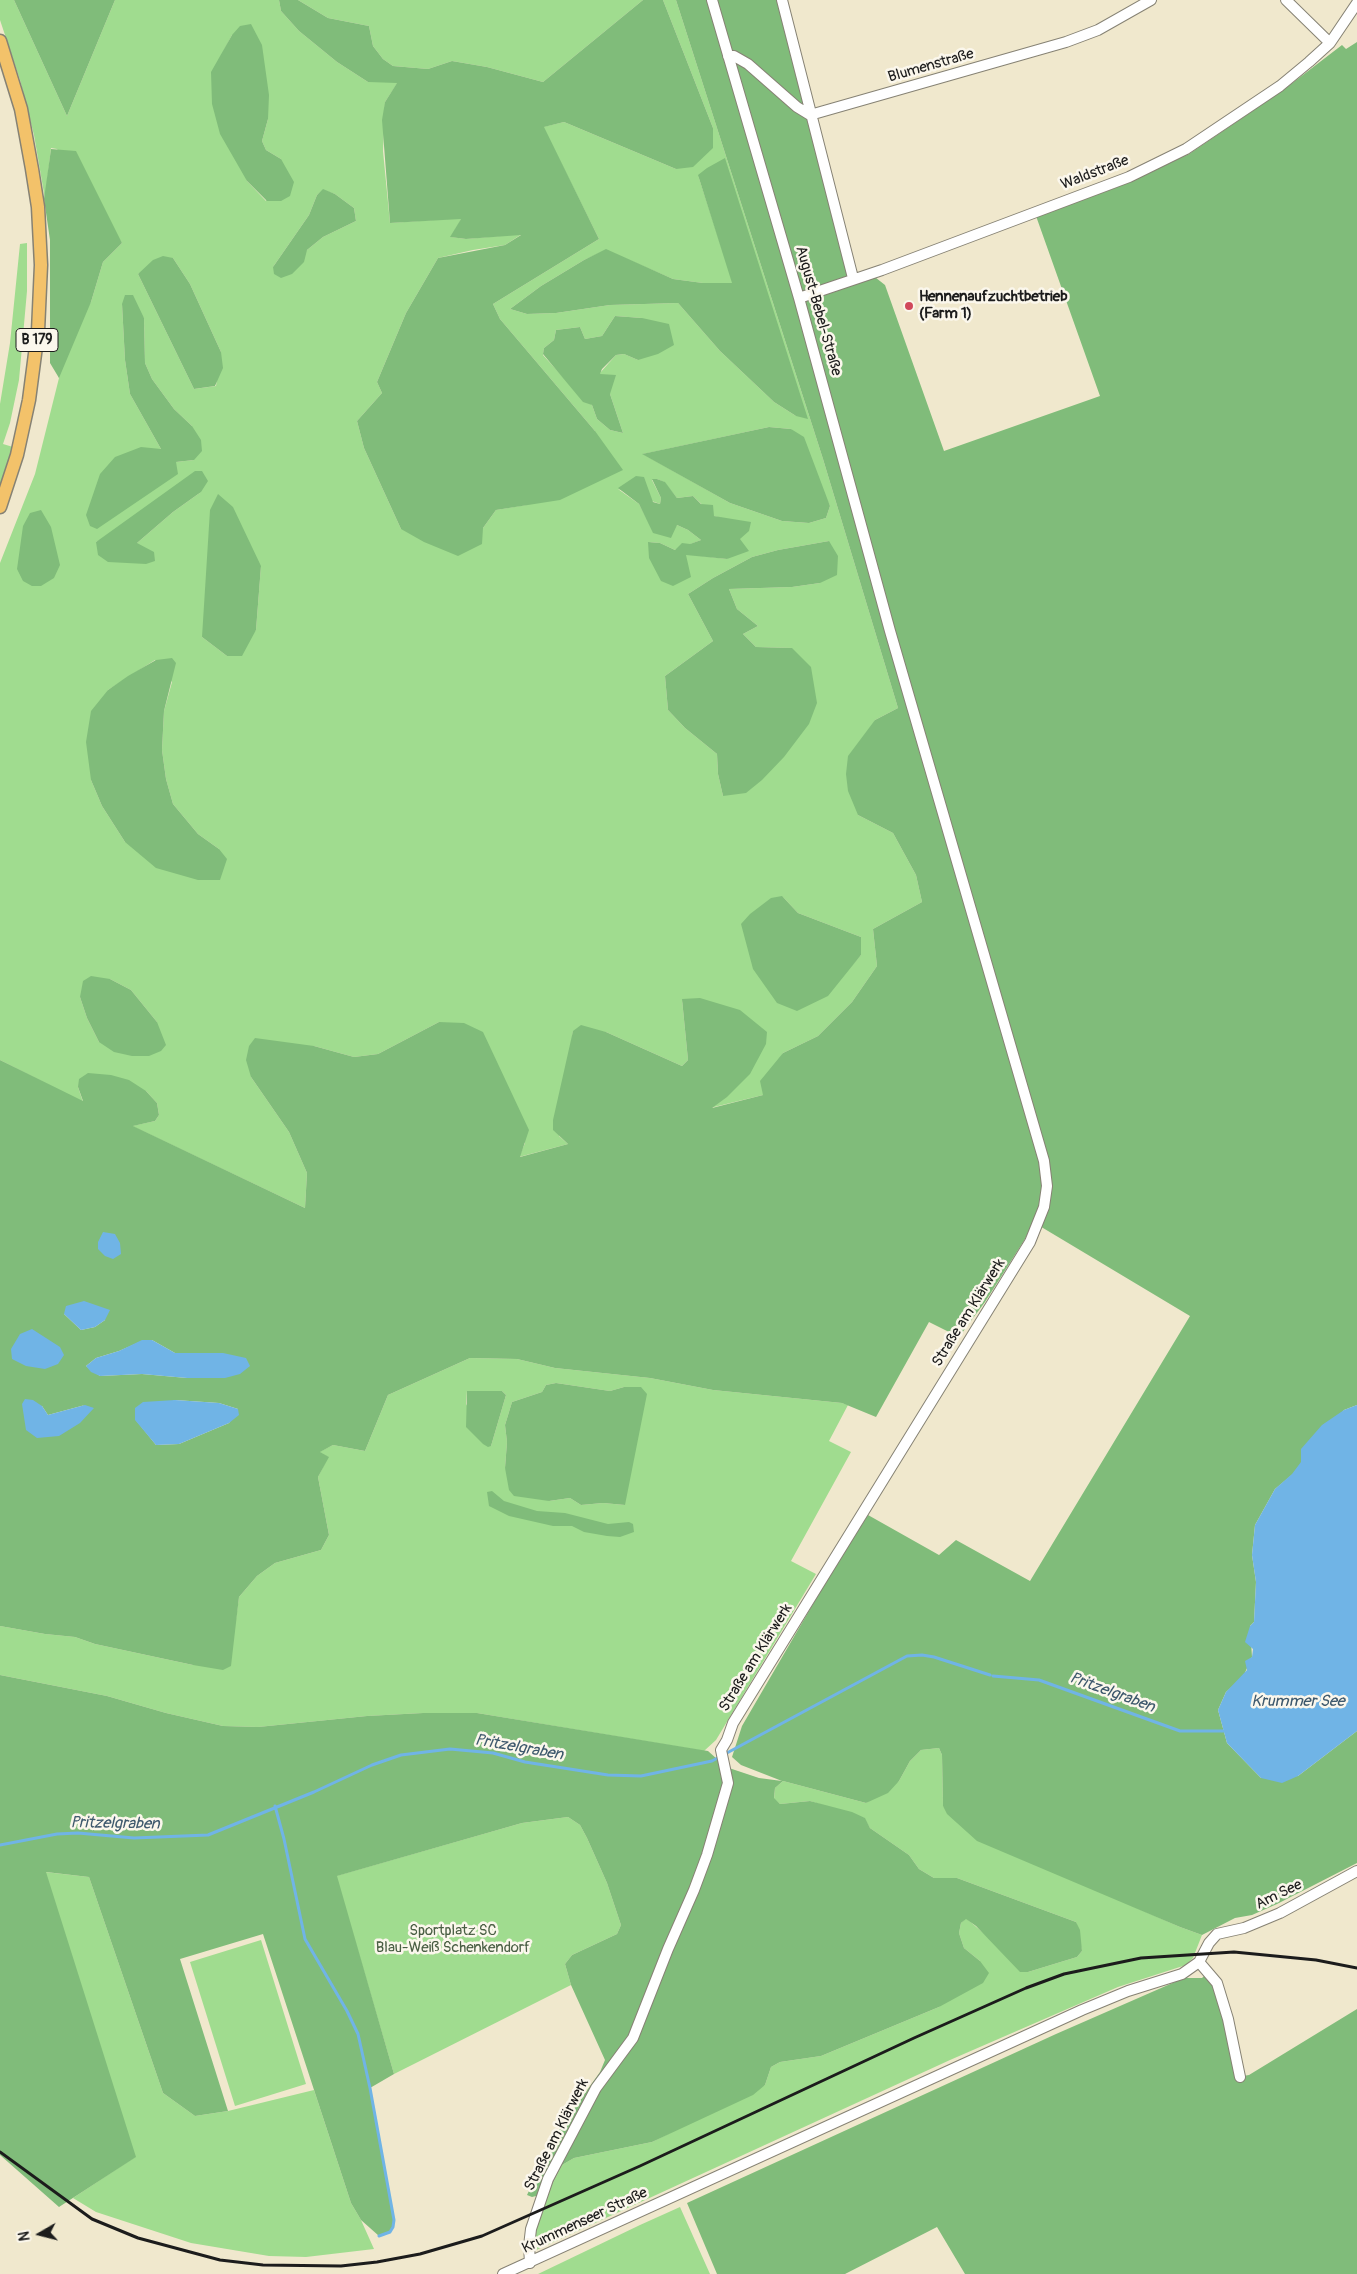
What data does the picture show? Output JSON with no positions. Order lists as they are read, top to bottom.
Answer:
{
  "streets": {
    "main road": ["B 179"],
    "street": [
      "Blumenstraße",
      "Waldstraße",
      "August-Bebel-Straße",
      "Straße am Klärwerk",
      "Am See",
      "Krummenseer Straße"
    ]
  },
  "crossings": [
    ["Waldstraße", "August-Bebel-Straße"],
    ["August-Bebel-Straße", "Straße am Klärwerk"],
    ["Straße am Klärwerk", "Krummenseer Straße"],
    ["Am See", "Krummenseer Straße"]
  ],
  "water": ["Pritzelgraben", "Krummer See"],
  "parks": ["Sportplatz SC Blau-Weiß Schenkendorf"],
  "places": ["Hennenaufzuchtbetrieb (Farm 1)"],
  "north": "left"
}
